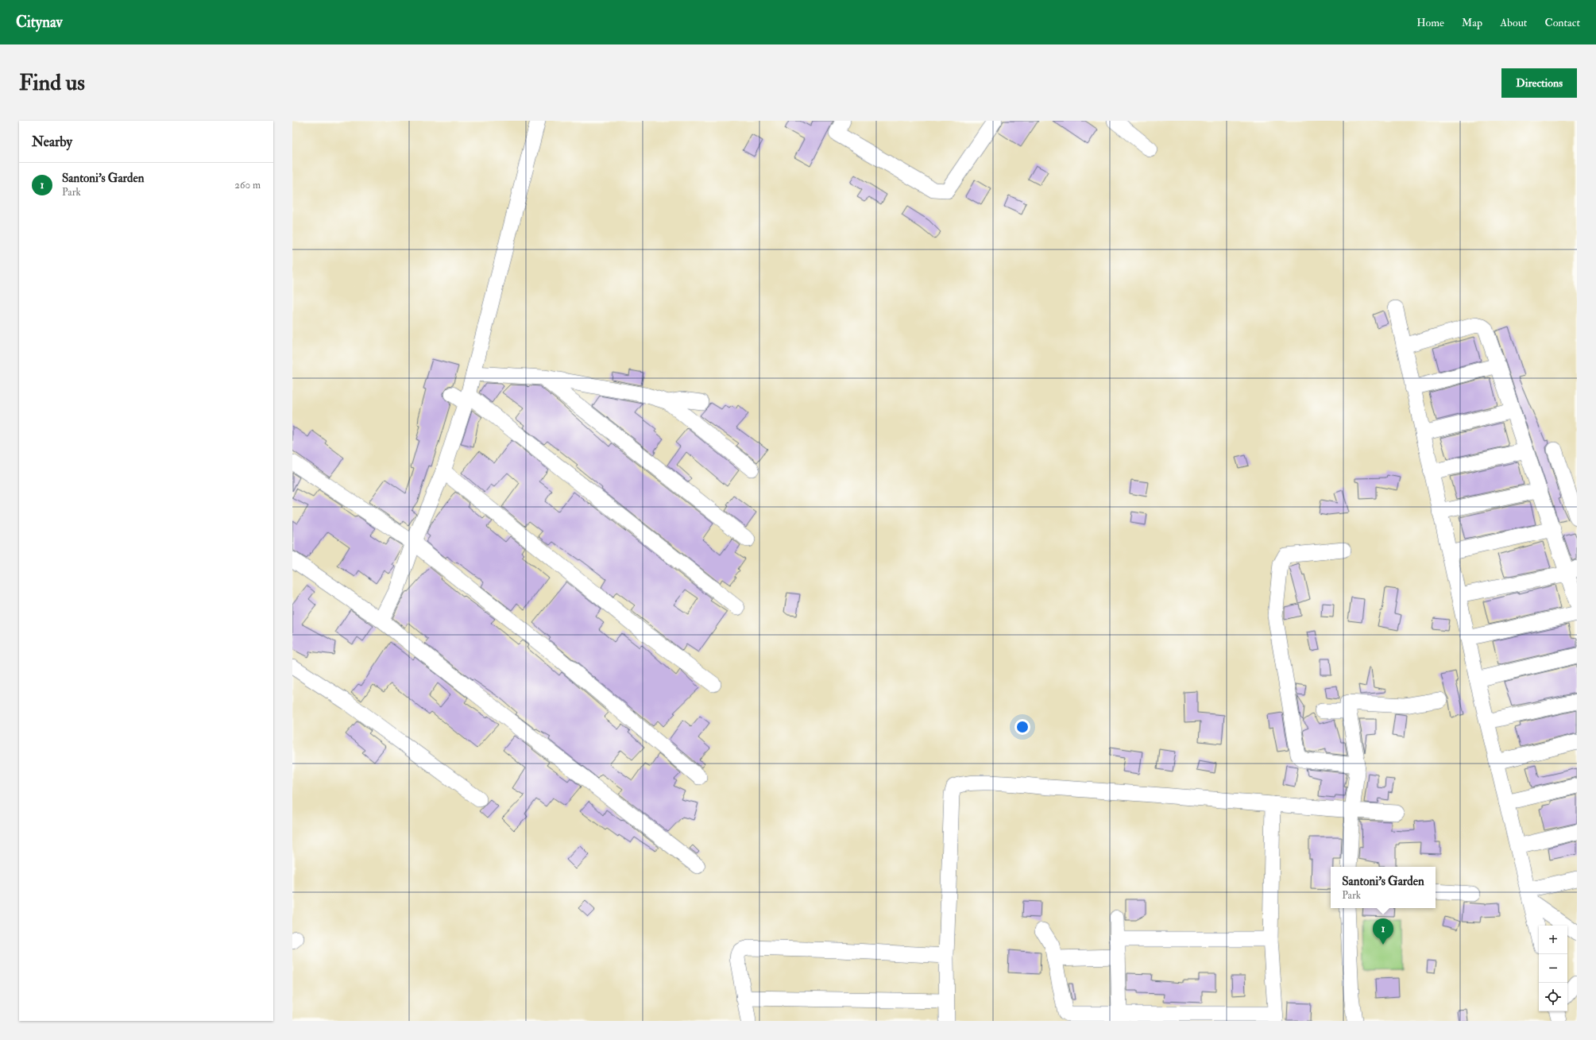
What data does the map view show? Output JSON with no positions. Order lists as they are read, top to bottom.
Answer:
{
  "page": {
    "header": "Citynav",
    "nav": [
      "Home",
      "Map",
      "About",
      "Contact"
    ],
    "buttons": "Directions",
    "title": "Find us",
    "heading": "Nearby",
    "list": [
      {
        "mark": "1",
        "name": "Santoni's Garden",
        "note": "Park",
        "value": "260 m"
      }
    ],
    "popup": ["Santoni's Garden", "Park"],
    "pins": "1",
    "map_buttons": ["+", "−"]
  }
}
